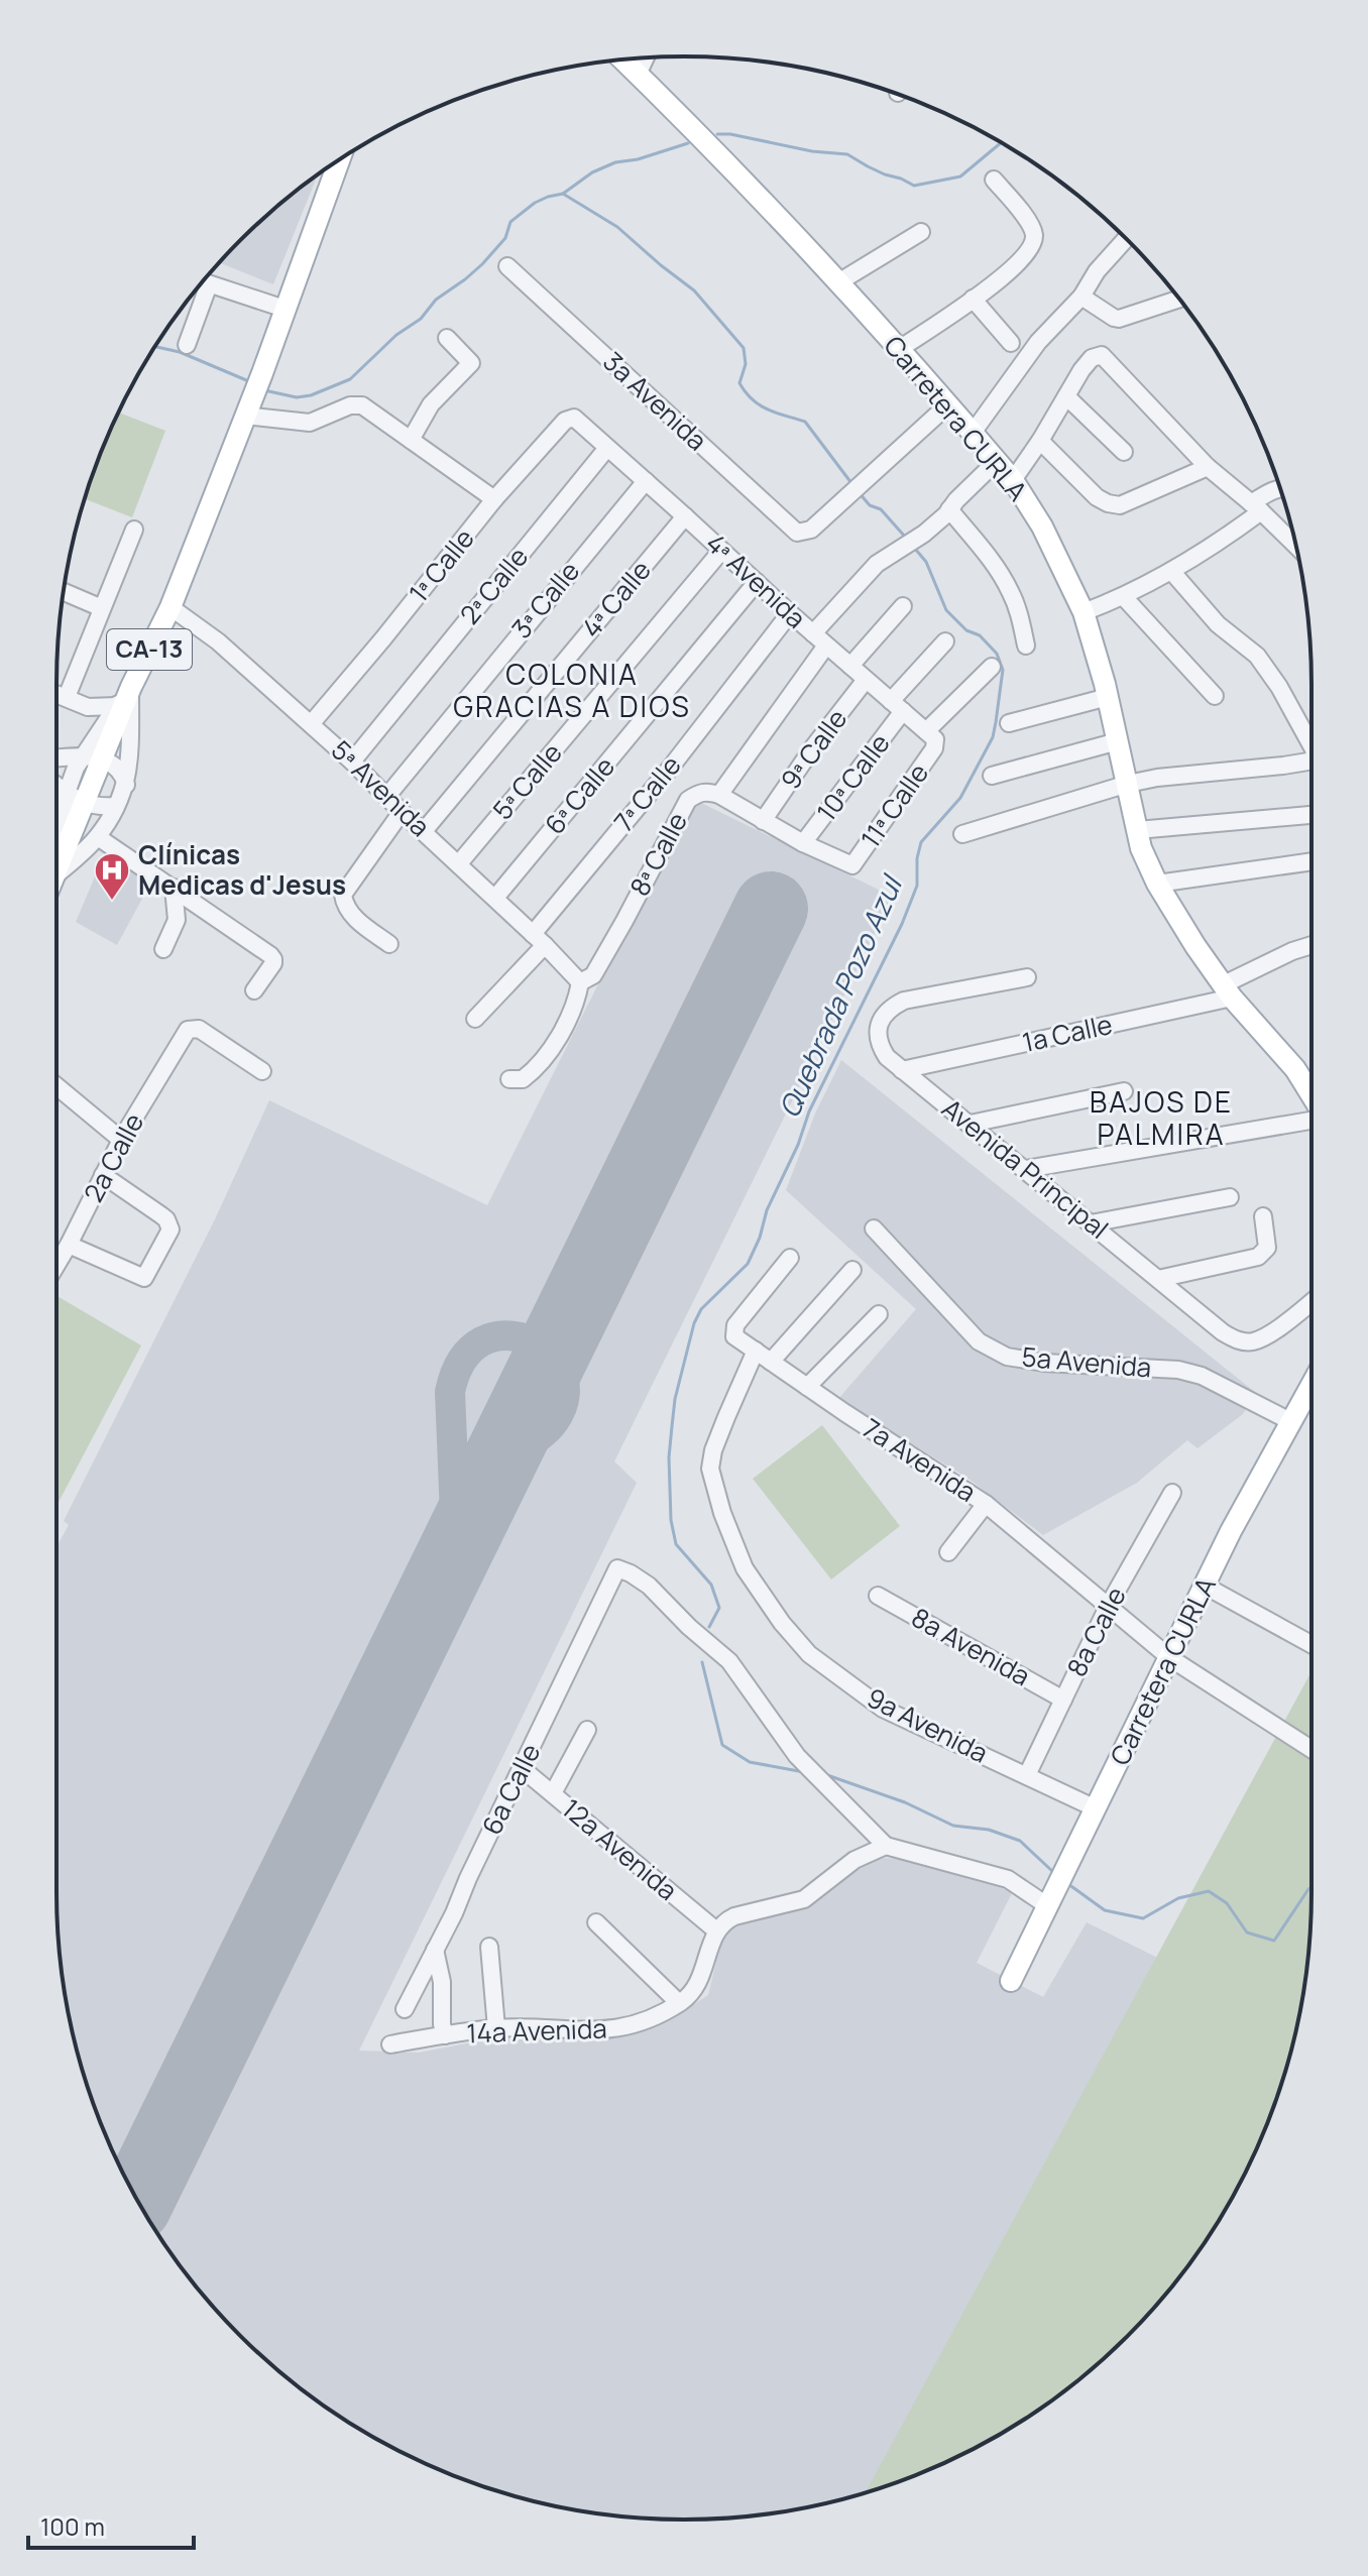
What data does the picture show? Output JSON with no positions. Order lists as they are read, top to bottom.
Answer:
{
  "streets": {
    "main road": ["Carretera CURLA", "CA-13"],
    "street": [
      "3a Avenida",
      "1ª Calle",
      "4ª Avenida",
      "2ª Calle",
      "4ª Calle",
      "3ª Calle",
      "9ª Calle",
      "10ª Calle",
      "5ª Calle",
      "5ª Avenida",
      "7ª Calle",
      "6ª Calle",
      "11ª Calle",
      "8ª Calle",
      "1a Calle",
      "2a Calle",
      "Avenida Principal",
      "5a Avenida",
      "7a Avenida",
      "8a Calle",
      "8a Avenida",
      "9a Avenida",
      "6a Calle",
      "12a Avenida",
      "14a Avenida"
    ]
  },
  "crossings": [
    ["3a Avenida", "Carretera CURLA"],
    ["Carretera CURLA", "1a Calle"],
    ["Carretera CURLA", "5a Avenida"],
    ["Carretera CURLA", "7a Avenida"],
    ["Carretera CURLA", "9a Avenida"],
    ["1ª Calle", "4ª Avenida"],
    ["1ª Calle", "5ª Avenida"],
    ["4ª Avenida", "2ª Calle"],
    ["4ª Avenida", "4ª Calle"],
    ["4ª Avenida", "3ª Calle"],
    ["4ª Avenida", "9ª Calle"],
    ["4ª Avenida", "10ª Calle"],
    ["4ª Avenida", "5ª Calle"],
    ["4ª Avenida", "7ª Calle"],
    ["4ª Avenida", "6ª Calle"],
    ["4ª Avenida", "11ª Calle"],
    ["4ª Avenida", "8ª Calle"],
    ["2ª Calle", "5ª Avenida"],
    ["4ª Calle", "5ª Avenida"],
    ["3ª Calle", "5ª Avenida"],
    ["CA-13", "5ª Avenida"],
    ["10ª Calle", "11ª Calle"],
    ["5ª Calle", "5ª Avenida"],
    ["5ª Avenida", "7ª Calle"],
    ["5ª Avenida", "6ª Calle"],
    ["5ª Avenida", "8ª Calle"],
    ["1a Calle", "Avenida Principal"],
    ["7a Avenida", "8a Calle"],
    ["7a Avenida", "9a Avenida"],
    ["8a Calle", "8a Avenida"],
    ["8a Calle", "9a Avenida"],
    ["6a Calle", "12a Avenida"]
  ],
  "districts": ["COLONIA GRACIAS A DIOS", "BAJOS DE PALMIRA"],
  "water": ["Quebrada Pozo Azul"],
  "places": {
    "hospital": ["Clínicas Medicas d'Jesus"]
  },
  "scale_bar": "100 m"
}
